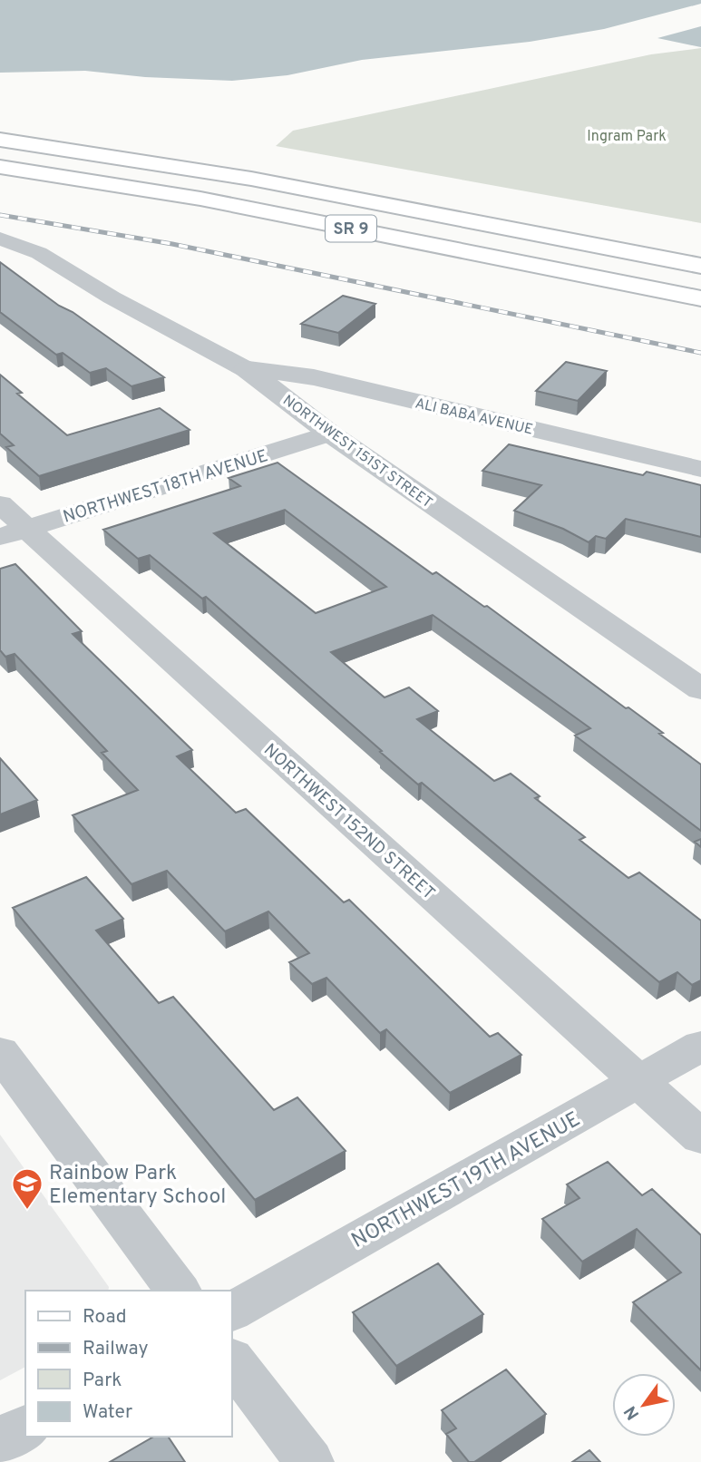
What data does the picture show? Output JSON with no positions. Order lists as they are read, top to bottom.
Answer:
{
  "streets": {
    "main road": ["SR 9"],
    "street": [
      "ALI BABA AVENUE",
      "NORTHWEST 151ST STREET",
      "NORTHWEST 18TH AVENUE",
      "NORTHWEST 152ND STREET",
      "NORTHWEST 19TH AVENUE"
    ]
  },
  "crossings": [
    ["ALI BABA AVENUE", "NORTHWEST 151ST STREET"],
    ["NORTHWEST 151ST STREET", "NORTHWEST 18TH AVENUE"],
    ["NORTHWEST 18TH AVENUE", "NORTHWEST 152ND STREET"],
    ["NORTHWEST 152ND STREET", "NORTHWEST 19TH AVENUE"]
  ],
  "parks": ["Ingram Park"],
  "places": {
    "school or university": ["Rainbow Park Elementary School"]
  },
  "legend": [
    "Road",
    "Railway",
    "Park",
    "Water"
  ],
  "north": "bottom left"
}
